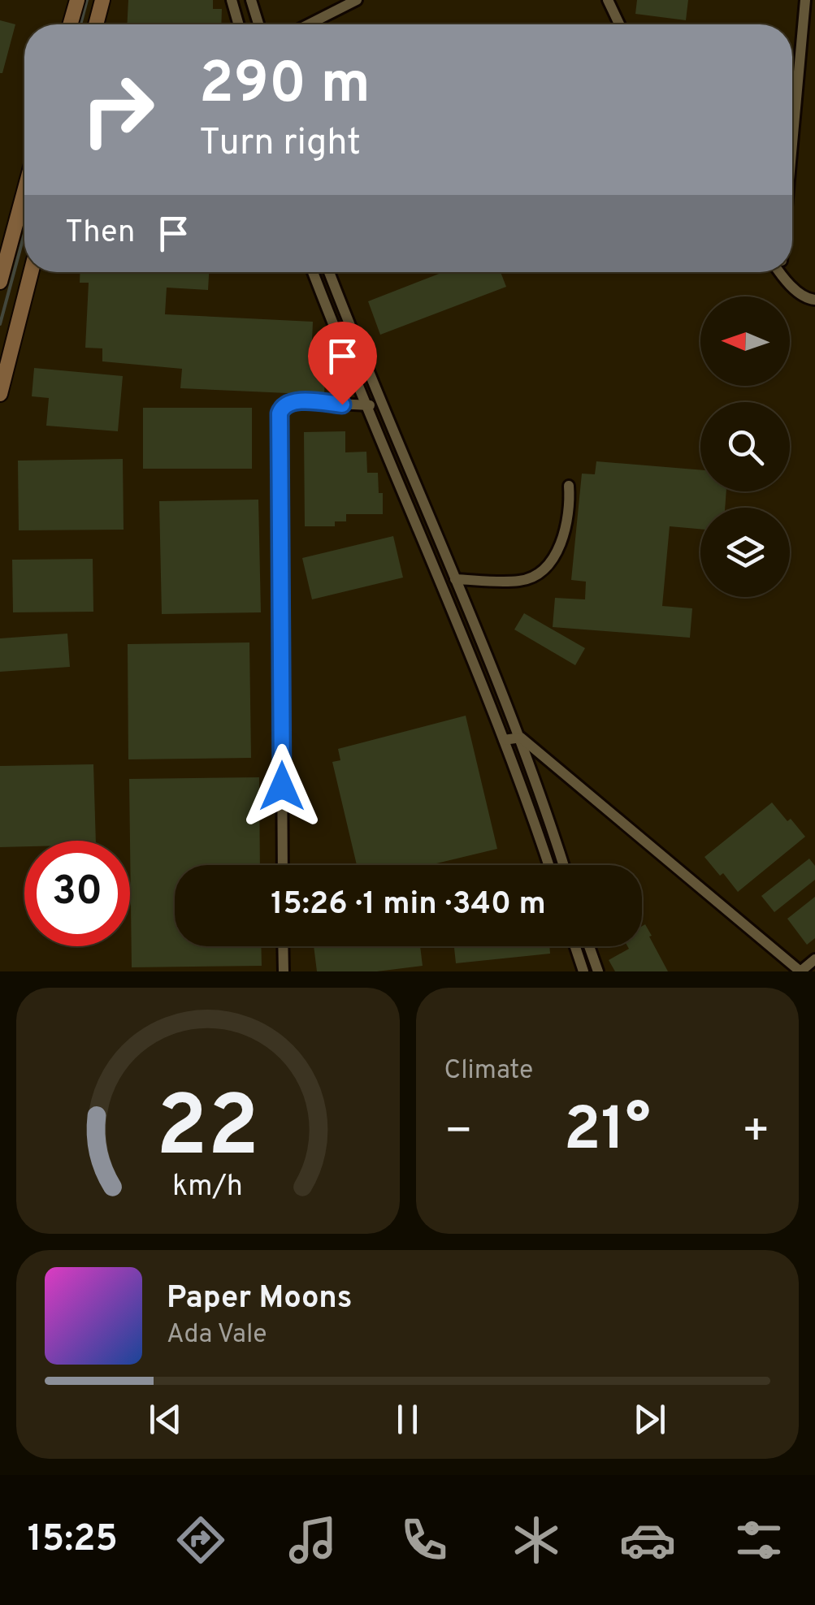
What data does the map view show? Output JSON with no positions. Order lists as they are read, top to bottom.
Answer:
{
  "north": "left",
  "page": {
    "turn": ["290 m", "Turn right"],
    "then": "Then",
    "limit": "30",
    "trip": "15:26 · 1 min · 340 m",
    "tile": "Climate",
    "heat": ["−", "21°", "+"],
    "song": ["Paper Moons", "Ada Vale"],
    "tabs": "15:25",
    "gauge": ["22", "km/h"]
  }
}
